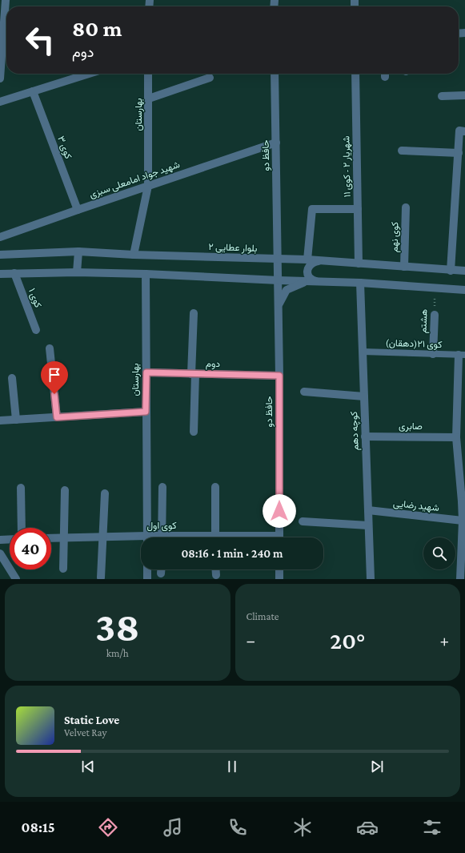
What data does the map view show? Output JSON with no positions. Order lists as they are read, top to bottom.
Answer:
{
  "streets": {
    "street": [
      "بهارستان",
      "کوی ۳",
      "حافظ دو",
      "شهریار ۲ - کوی ۱۱",
      "شهید جواد امامعلی سبزی",
      "کوی نهم",
      "بلوار عطایی ۲",
      "کوی ۱",
      "هشتم",
      "دوم",
      "صابری",
      "کوچه دهم",
      "شهید رضایی",
      "کوی اول"
    ],
    "lane": ["کوی ۲۱(دهقان)"]
  },
  "crossings": [
    ["بهارستان", "شهید جواد امامعلی سبزی"],
    ["بهارستان", "بلوار عطایی ۲"],
    ["بهارستان", "دوم"],
    ["کوی ۳", "شهید جواد امامعلی سبزی"],
    ["حافظ دو", "شهید جواد امامعلی سبزی"],
    ["حافظ دو", "بلوار عطایی ۲"],
    ["حافظ دو", "دوم"],
    ["شهریار ۲ - کوی ۱۱", "بلوار عطایی ۲"],
    ["کوی نهم", "بلوار عطایی ۲"],
    ["هشتم", "کوی ۲۱(دهقان)"],
    ["کوی ۲۱(دهقان)", "کوچه دهم"],
    ["صابری", "کوچه دهم"],
    ["کوچه دهم", "شهید رضایی"]
  ],
  "page": {
    "turn": ["80 m", "دوم"],
    "limit": "40",
    "trip": "08:16 · 1 min · 240 m",
    "tile": [
      ["38", "km/h"],
      "Climate"
    ],
    "heat": ["−", "20°", "+"],
    "song": ["Static Love", "Velvet Ray"],
    "tabs": "08:15"
  }
}
